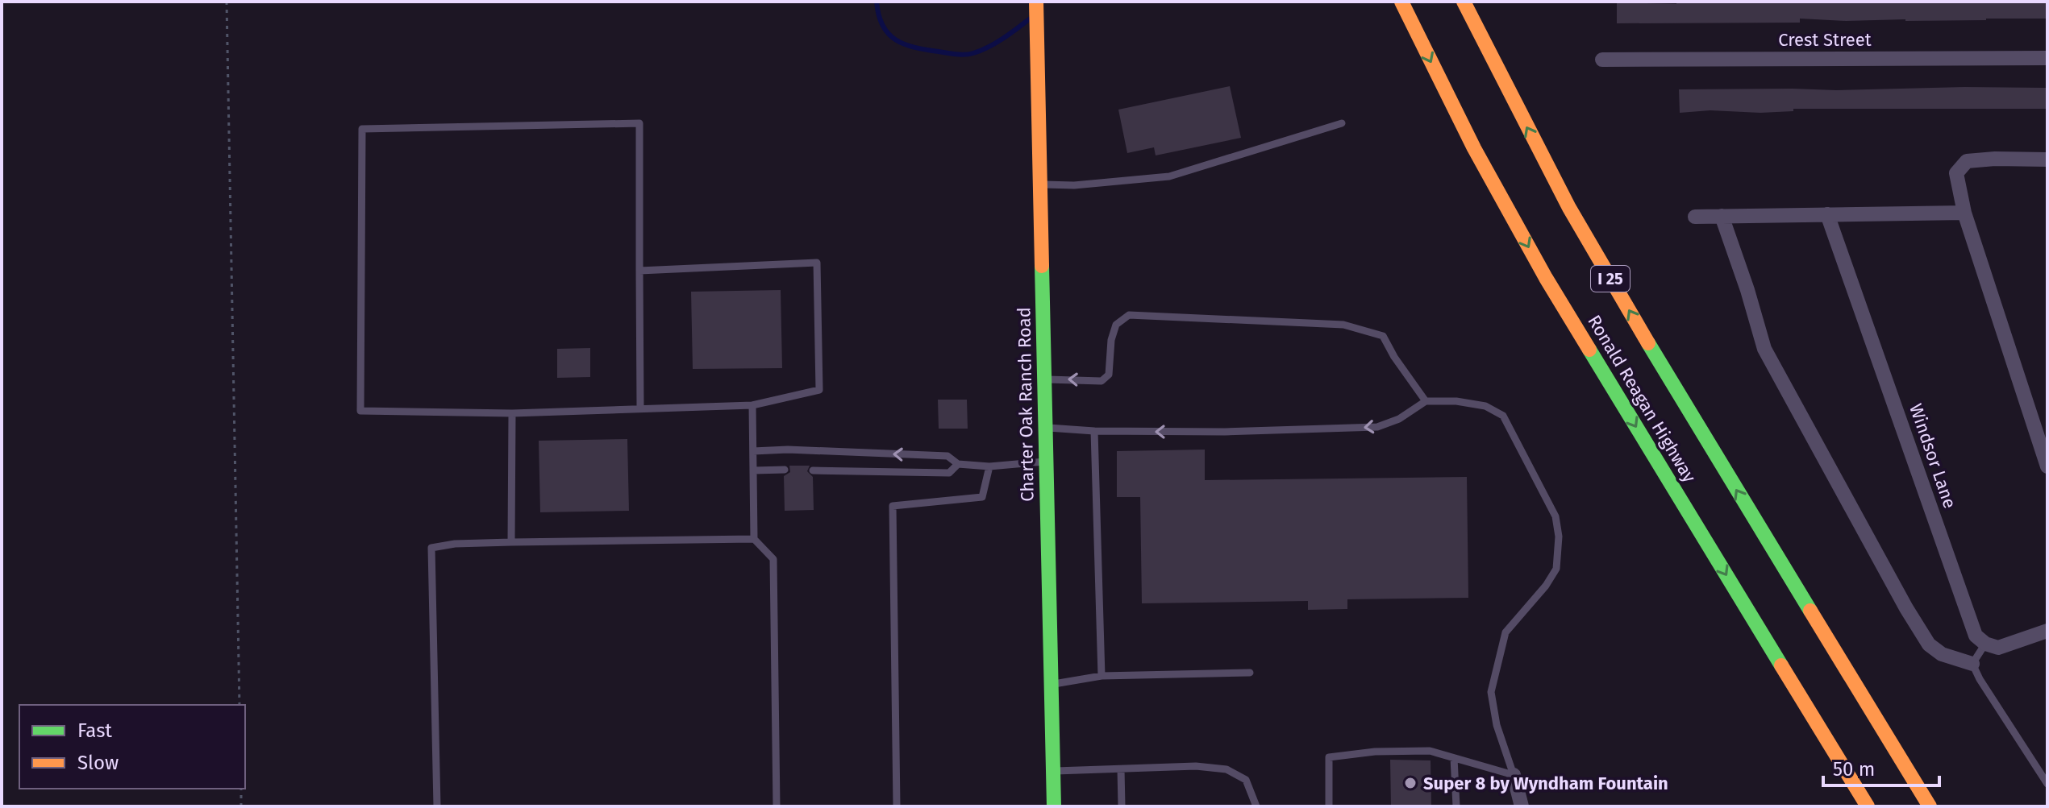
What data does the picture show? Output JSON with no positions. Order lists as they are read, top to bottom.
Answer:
{
  "streets": {
    "main road": ["I 25", "Ronald Reagan Highway", "Charter Oak Ranch Road"],
    "street": ["Crest Street", "Windsor Lane"]
  },
  "places": ["Super 8 by Wyndham Fountain"],
  "legend": ["Fast", "Slow"],
  "scale_bar": "50 m"
}
